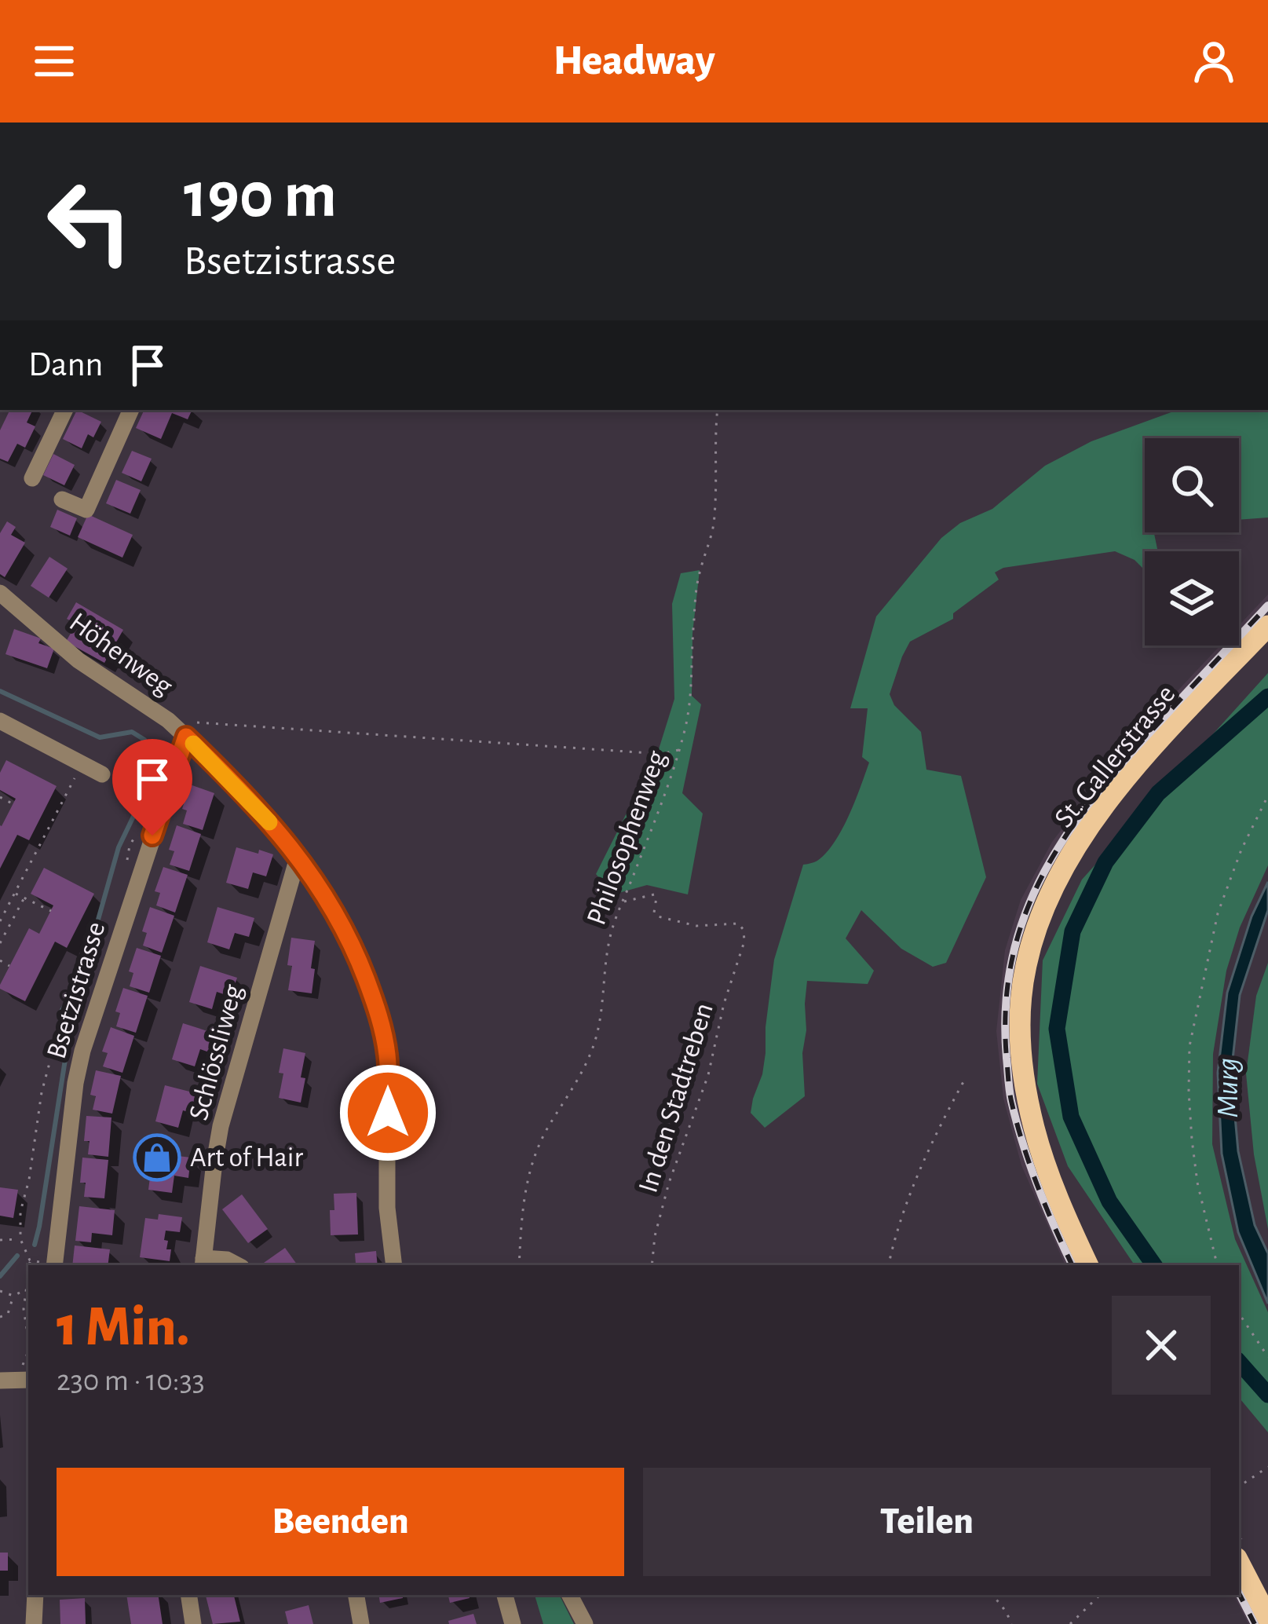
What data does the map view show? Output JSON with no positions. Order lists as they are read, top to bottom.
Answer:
{
  "streets": {
    "main road": ["St. Gallerstrasse"],
    "street": ["Höhenweg", "Bsetzistrasse", "Schlössliweg"],
    "path": ["Philosophenweg", "In den Stadtreben"]
  },
  "crossings": [
    ["Höhenweg", "Bsetzistrasse"],
    ["Höhenweg", "Schlössliweg"],
    ["Philosophenweg", "In den Stadtreben"]
  ],
  "water": ["Murg"],
  "places": {
    "shop": ["Art of Hair"]
  },
  "page": {
    "header": "Headway",
    "turn": ["190 m", "Bsetzistrasse"],
    "then": "Dann",
    "heading": ["1 Min.", "230 m · 10:33"],
    "buttons": ["Beenden", "Teilen"]
  }
}
